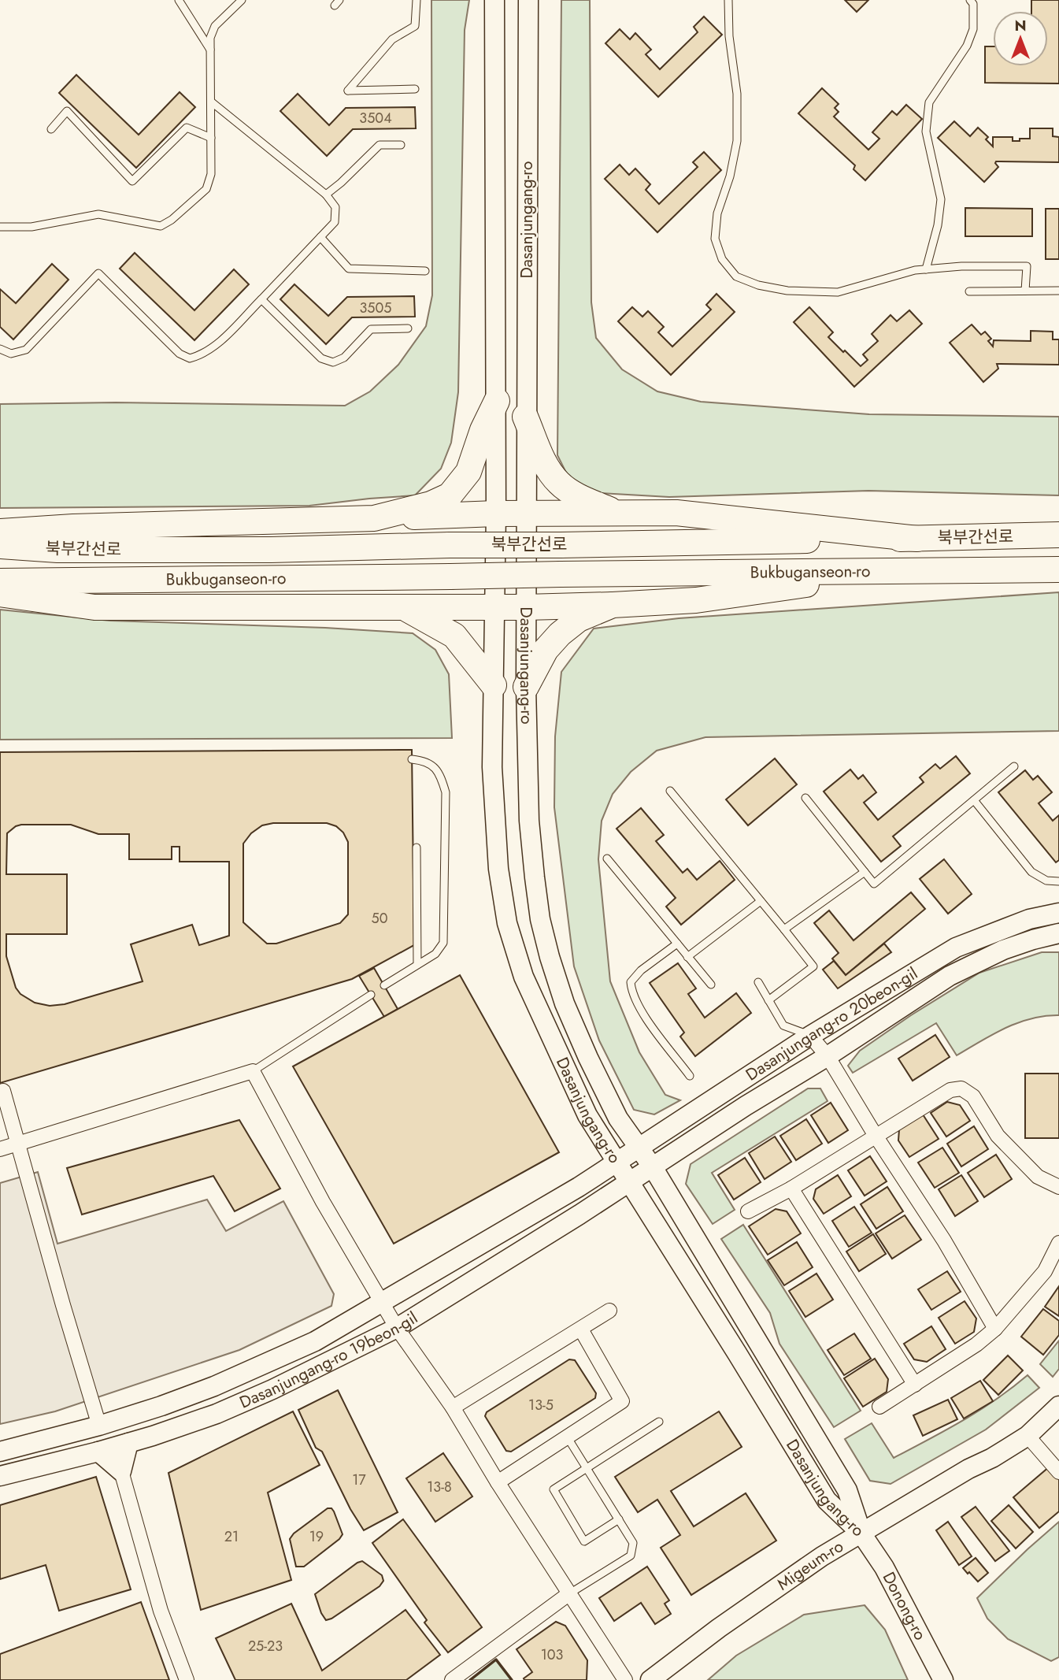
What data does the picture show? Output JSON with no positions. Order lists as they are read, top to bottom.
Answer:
{
  "streets": {
    "highway": ["북부간선로", "Bukbuganseon-ro"],
    "street": [
      "Dasanjungang-ro",
      "Dasanjungang-ro 20beon-gil",
      "Dasanjungang-ro 19beon-gil",
      "Migeum-ro",
      "Donong-ro"
    ]
  },
  "crossings": [
    ["Dasanjungang-ro", "Dasanjungang-ro 20beon-gil"],
    ["Dasanjungang-ro", "Dasanjungang-ro 19beon-gil"],
    ["Dasanjungang-ro", "Migeum-ro"],
    ["Dasanjungang-ro", "Donong-ro"],
    ["Dasanjungang-ro 20beon-gil", "Dasanjungang-ro 19beon-gil"],
    ["Migeum-ro", "Donong-ro"]
  ],
  "house_numbers": [
    "3504",
    "3505",
    "50",
    "13-5",
    "17",
    "13-8",
    "21",
    "19",
    "25-23",
    "103"
  ],
  "north": "top"
}
